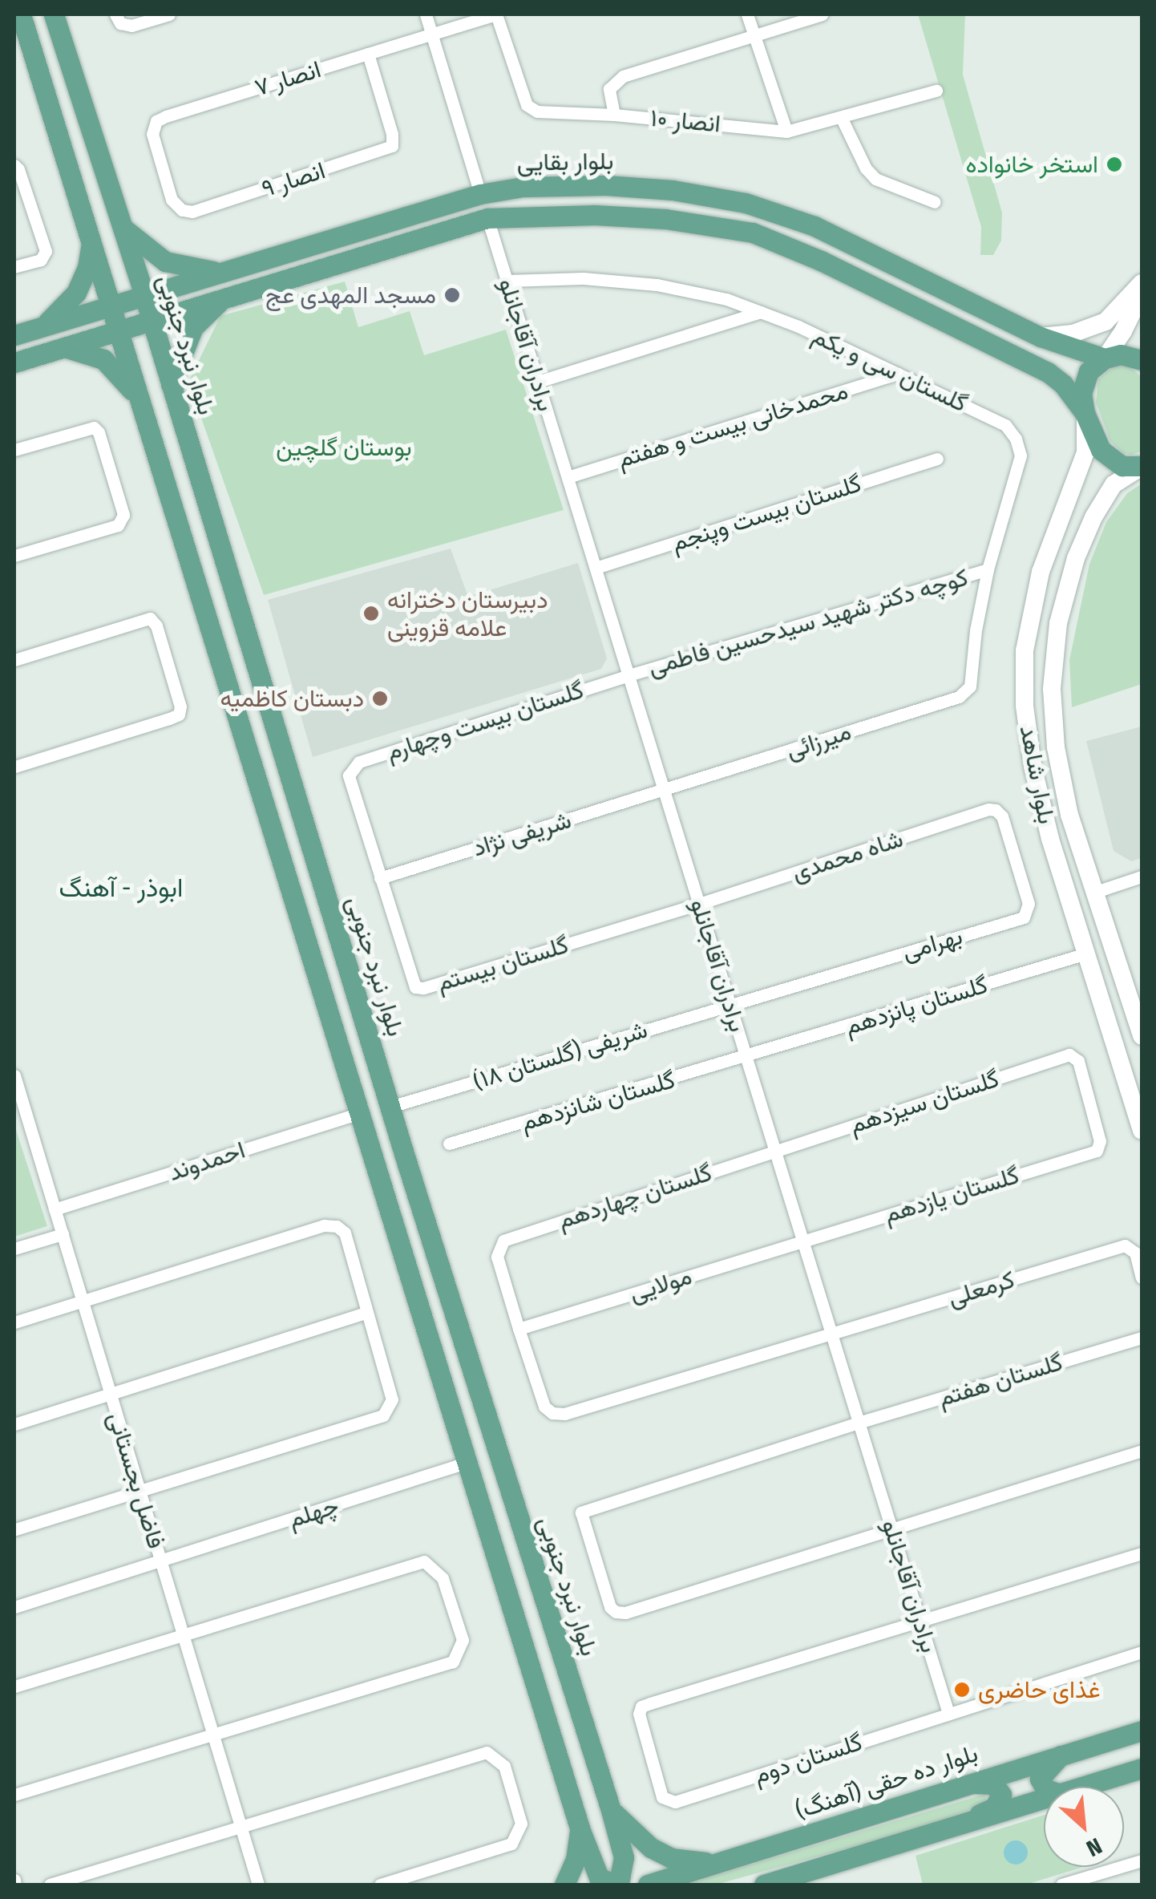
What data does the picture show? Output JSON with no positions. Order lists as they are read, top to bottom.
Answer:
{
  "streets": {
    "main road": [
      "بلوار بقایی",
      "بلوار نبرد جنوبی",
      "بلوار شاهد",
      "بلوار ده حقی (آهنگ)"
    ],
    "street": [
      "انصار ۷",
      "انصار ۱۰",
      "انصار ۹",
      "برادران آقاجانلو",
      "گلستان سی و یکم",
      "محمدخانی بیست و هفتم",
      "گلستان بیست وپنجم",
      "کوچه دکتر شهید سیدحسین فاطمی",
      "گلستان بیست وچهارم",
      "میرزائی",
      "شریفی نژاد",
      "شاه محمدی",
      "بهرامی",
      "گلستان بیستم",
      "گلستان پانزدهم",
      "شریفی (گلستان ۱۸)",
      "گلستان شانزدهم",
      "گلستان سیزدهم",
      "احمدوند",
      "گلستان یازدهم",
      "گلستان چهاردهم",
      "مولایی",
      "کرمعلی",
      "گلستان هفتم",
      "فاضل بجستانی",
      "چهلم",
      "گلستان دوم"
    ]
  },
  "crossings": [
    ["انصار ۷", "انصار ۱۰"],
    ["انصار ۷", "انصار ۹"],
    ["بلوار بقایی", "بلوار نبرد جنوبی"],
    ["بلوار نبرد جنوبی", "شریفی (گلستان ۱۸)"],
    ["بلوار نبرد جنوبی", "بلوار ده حقی (آهنگ)"],
    ["برادران آقاجانلو", "گلستان سی و یکم"],
    ["برادران آقاجانلو", "محمدخانی بیست و هفتم"],
    ["برادران آقاجانلو", "گلستان بیست وپنجم"],
    ["برادران آقاجانلو", "کوچه دکتر شهید سیدحسین فاطمی"],
    ["برادران آقاجانلو", "گلستان بیست وچهارم"],
    ["برادران آقاجانلو", "میرزائی"],
    ["برادران آقاجانلو", "شریفی نژاد"],
    ["برادران آقاجانلو", "شاه محمدی"],
    ["برادران آقاجانلو", "بهرامی"],
    ["برادران آقاجانلو", "گلستان بیستم"],
    ["برادران آقاجانلو", "گلستان پانزدهم"],
    ["برادران آقاجانلو", "شریفی (گلستان ۱۸)"],
    ["برادران آقاجانلو", "گلستان شانزدهم"],
    ["برادران آقاجانلو", "گلستان سیزدهم"],
    ["برادران آقاجانلو", "گلستان یازدهم"],
    ["برادران آقاجانلو", "گلستان چهاردهم"],
    ["برادران آقاجانلو", "مولایی"],
    ["برادران آقاجانلو", "کرمعلی"],
    ["برادران آقاجانلو", "گلستان هفتم"],
    ["برادران آقاجانلو", "گلستان دوم"],
    ["گلستان سی و یکم", "محمدخانی بیست و هفتم"],
    ["گلستان سی و یکم", "کوچه دکتر شهید سیدحسین فاطمی"],
    ["گلستان سی و یکم", "میرزائی"],
    ["کوچه دکتر شهید سیدحسین فاطمی", "گلستان بیست وچهارم"],
    ["گلستان بیست وچهارم", "شریفی نژاد"],
    ["گلستان بیست وچهارم", "گلستان بیستم"],
    ["میرزائی", "شریفی نژاد"],
    ["بلوار شاهد", "گلستان پانزدهم"],
    ["شریفی نژاد", "گلستان بیستم"],
    ["شاه محمدی", "بهرامی"],
    ["شاه محمدی", "گلستان بیستم"],
    ["بهرامی", "شریفی (گلستان ۱۸)"],
    ["گلستان پانزدهم", "گلستان شانزدهم"],
    ["گلستان سیزدهم", "گلستان یازدهم"],
    ["گلستان سیزدهم", "گلستان چهاردهم"],
    ["احمدوند", "فاضل بجستانی"],
    ["گلستان یازدهم", "مولایی"],
    ["گلستان چهاردهم", "مولایی"],
    ["گلستان چهاردهم", "کرمعلی"],
    ["مولایی", "کرمعلی"],
    ["فاضل بجستانی", "چهلم"]
  ],
  "districts": ["ابوذر - آهنگ"],
  "parks": ["بوستان گلچین"],
  "places": [
    "استخر خانواده",
    "مسجد المهدی عج",
    "دبیرستان دخترانه علامه قزوینی",
    "دبستان کاظمیه",
    "غذای حاضری"
  ],
  "north": "bottom right"
}
